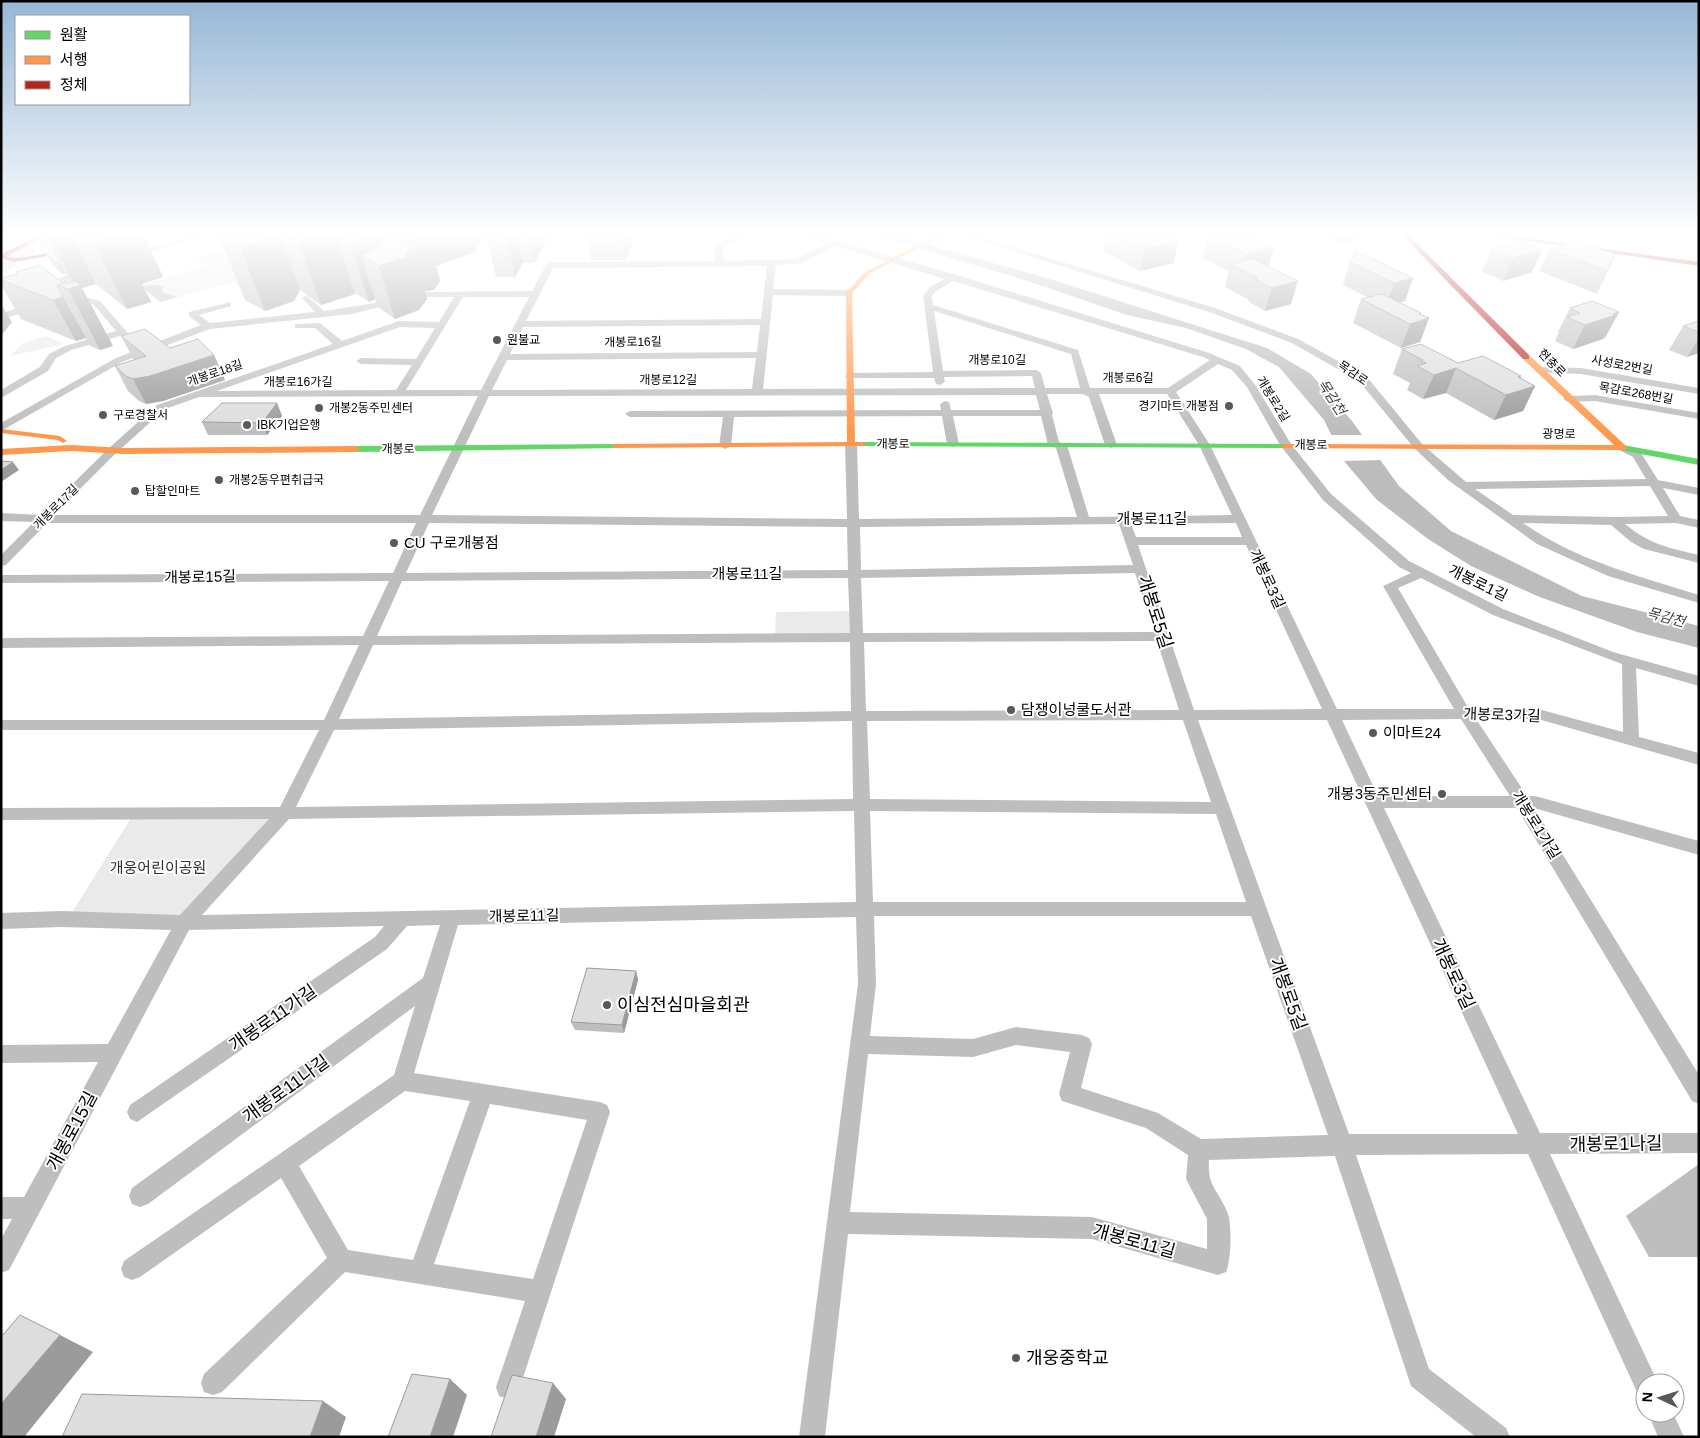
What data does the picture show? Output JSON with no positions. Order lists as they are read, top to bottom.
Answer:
{
  "streets": {
    "main road": ["현충로", "광명로", "개봉로"],
    "street": [
      "개봉로16길",
      "개봉로10길",
      "사성로2번길",
      "개봉로18길",
      "목감로",
      "개봉로6길",
      "개봉로12길",
      "개봉로16가길",
      "목감로268번길",
      "개봉로2길",
      "개봉로17길",
      "개봉로11길",
      "개봉로15길",
      "개봉로3길",
      "개봉로1길",
      "개봉로5길",
      "개봉로3가길",
      "개봉로1가길",
      "개봉로11가길",
      "개봉로11나길",
      "개봉로1나길"
    ]
  },
  "crossings": [
    ["개봉로10길", "개봉로6길"],
    ["개봉로10길", "개봉로"],
    ["현충로", "사성로2번길"],
    ["현충로", "목감로268번길"],
    ["현충로", "광명로"],
    ["개봉로18길", "개봉로16가길"],
    ["개봉로18길", "개봉로"],
    ["개봉로18길", "개봉로17길"],
    ["목감로", "광명로"],
    ["목감로", "개봉로"],
    ["개봉로6길", "개봉로"],
    ["개봉로12길", "개봉로16가길"],
    ["개봉로2길", "개봉로"],
    ["개봉로2길", "개봉로1길"],
    ["광명로", "개봉로"],
    ["개봉로", "개봉로17길"],
    ["개봉로", "개봉로15길"],
    ["개봉로", "개봉로3길"],
    ["개봉로", "개봉로1길"],
    ["개봉로11길", "개봉로15길"],
    ["개봉로11길", "개봉로3길"],
    ["개봉로11길", "개봉로5길"],
    ["개봉로11길", "개봉로11가길"],
    ["개봉로3길", "개봉로3가길"],
    ["개봉로3길", "개봉로1나길"],
    ["개봉로1길", "개봉로1가길"],
    ["개봉로3가길", "개봉로1가길"]
  ],
  "water": ["목감천"],
  "parks": ["개웅어린이공원"],
  "places": [
    "원불교",
    "경기마트 개봉점",
    "개봉2동주민센터",
    "구로경찰서",
    "IBK기업은행",
    "개봉2동우편취급국",
    "탑할인마트",
    "CU 구로개봉점",
    "담쟁이넝쿨도서관",
    "이마트24",
    "개봉3동주민센터",
    "이심전심마을회관",
    "개웅중학교"
  ],
  "legend": ["원활", "서행", "정체"],
  "north": "left"
}
